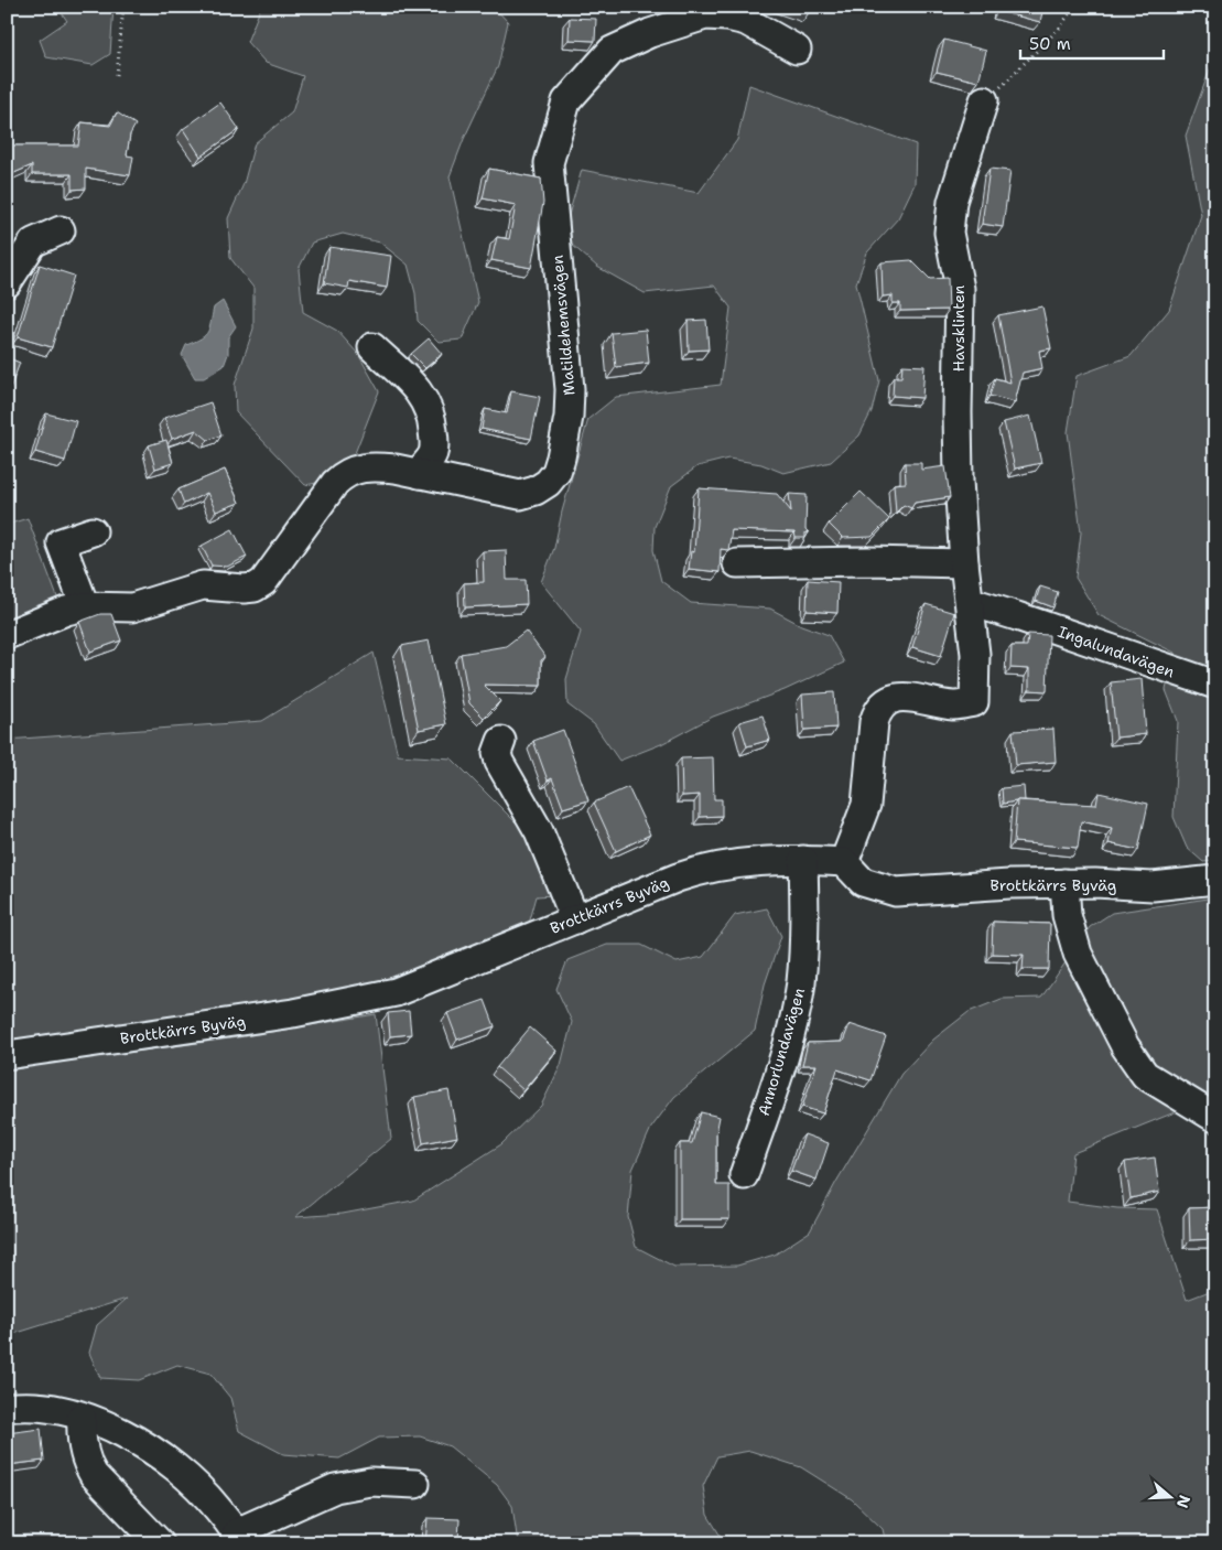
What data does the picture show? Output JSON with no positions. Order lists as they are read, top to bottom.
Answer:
{
  "streets": {
    "street": [
      "Matildehemsvägen",
      "Havsklinten",
      "Ingalundavägen",
      "Brottkärrs Byväg",
      "Annorlundavägen"
    ]
  },
  "crossings": [
    ["Havsklinten", "Ingalundavägen"],
    ["Havsklinten", "Brottkärrs Byväg"],
    ["Brottkärrs Byväg", "Annorlundavägen"]
  ],
  "scale_bar": "50 m",
  "north": "right"
}
